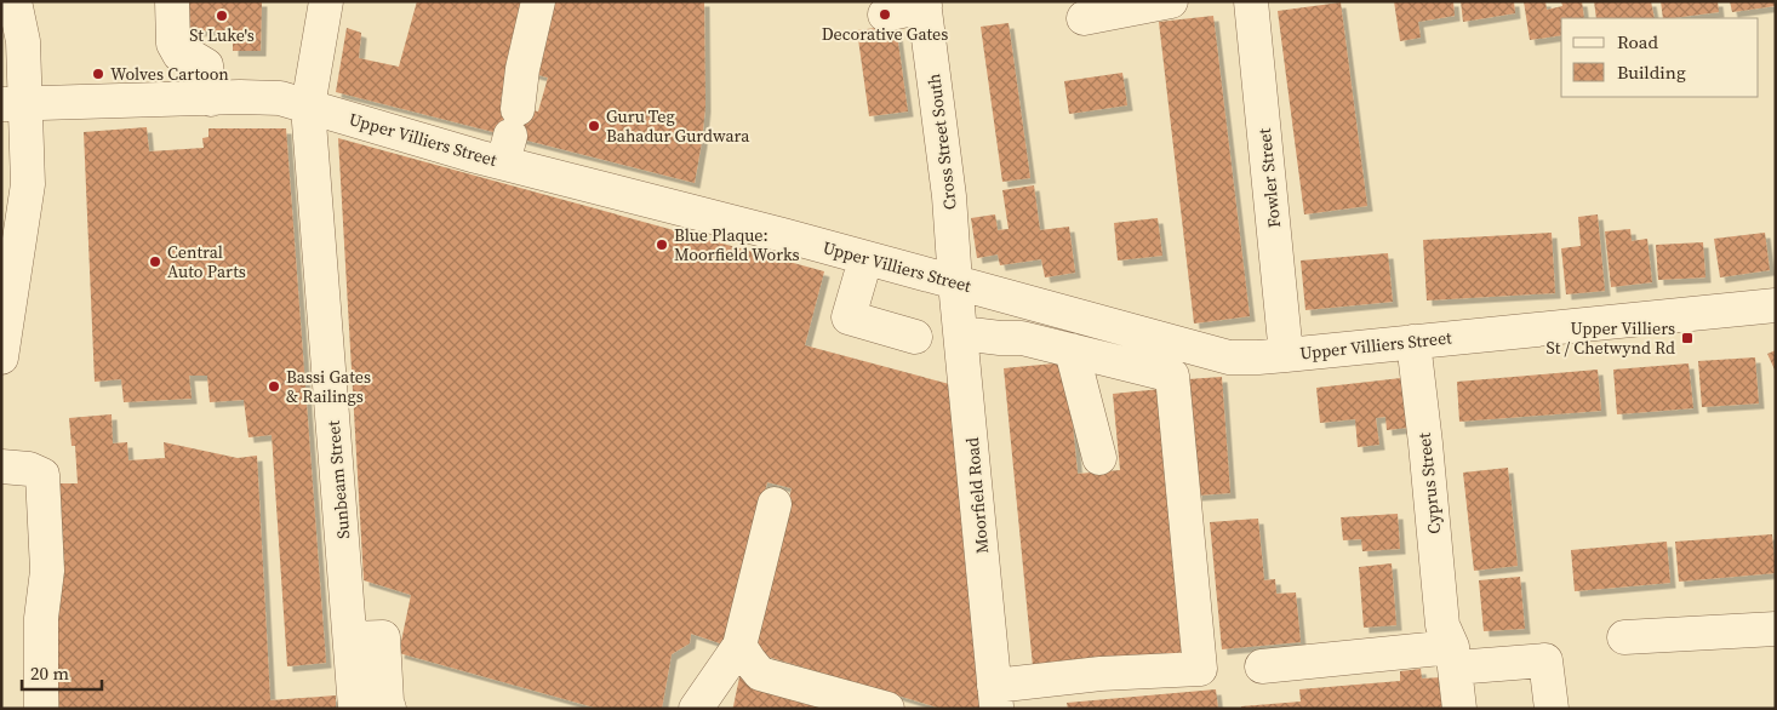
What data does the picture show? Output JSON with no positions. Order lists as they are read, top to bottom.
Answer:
{
  "streets": {
    "street": [
      "Upper Villiers Street",
      "Cross Street South",
      "Fowler Street",
      "Sunbeam Street",
      "Cyprus Street",
      "Moorfield Road"
    ]
  },
  "crossings": [
    ["Upper Villiers Street", "Cross Street South"],
    ["Upper Villiers Street", "Fowler Street"],
    ["Upper Villiers Street", "Sunbeam Street"],
    ["Upper Villiers Street", "Cyprus Street"],
    ["Upper Villiers Street", "Moorfield Road"],
    ["Cross Street South", "Moorfield Road"]
  ],
  "places": {
    "other": [
      "Decorative Gates",
      "St Luke's",
      "Wolves Cartoon",
      "Guru Teg Bahadur Gurdwara",
      "Blue Plaque: Moorfield Works",
      "Central Auto Parts",
      "Bassi Gates & Railings"
    ],
    "transit": ["Upper Villiers St / Chetwynd Rd"]
  },
  "legend": ["Road", "Building"],
  "scale_bar": "20 m"
}
